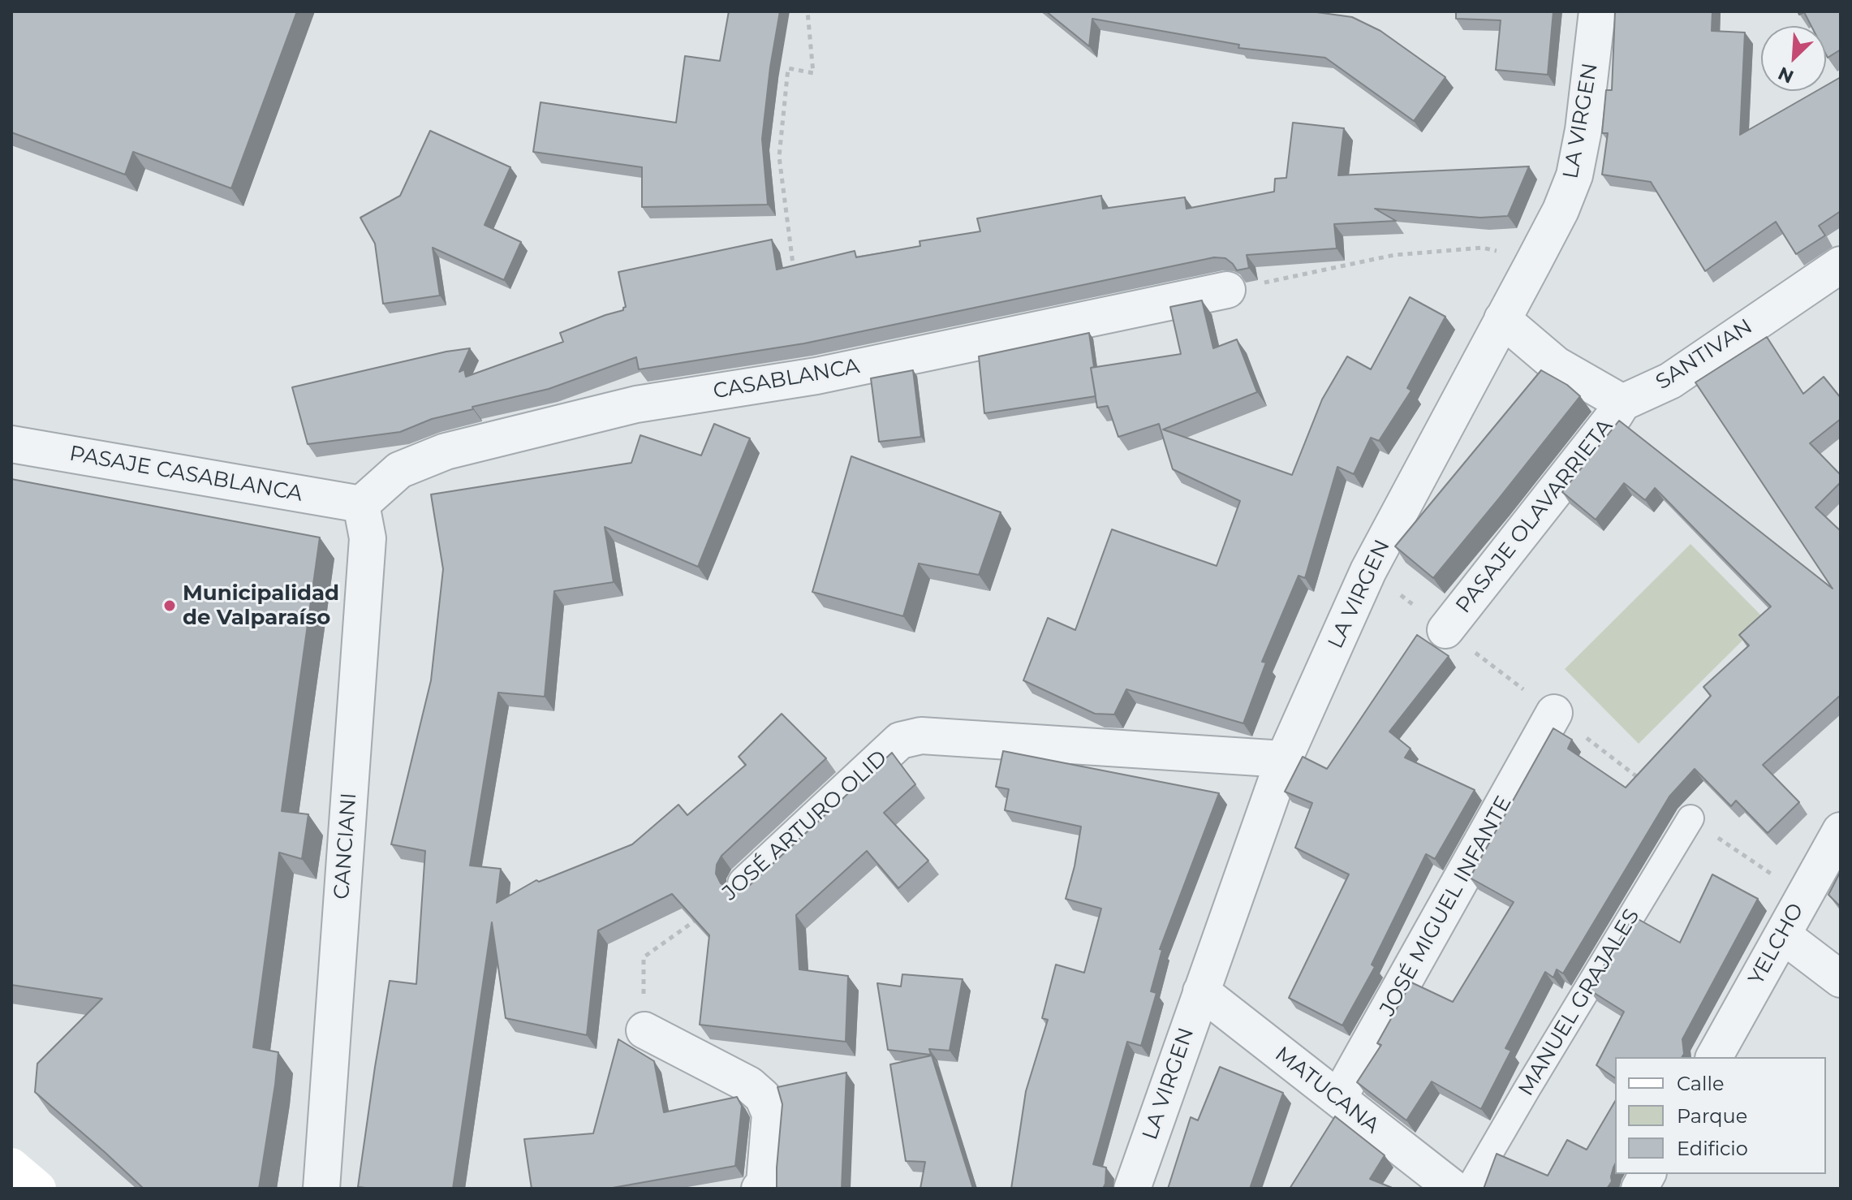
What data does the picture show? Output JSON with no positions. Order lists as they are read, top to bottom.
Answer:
{
  "streets": {
    "street": [
      "LA VIRGEN",
      "SANTIVAN",
      "CASABLANCA",
      "PASAJE CASABLANCA",
      "PASAJE OLAVARRIETA",
      "JOSÉ ARTURO OLID",
      "CANCIANI",
      "JOSÉ MIGUEL INFANTE",
      "YELCHO",
      "MATUCANA"
    ],
    "lane": ["MANUEL GRAJALES"]
  },
  "crossings": [
    ["LA VIRGEN", "JOSÉ ARTURO OLID"],
    ["LA VIRGEN", "MATUCANA"],
    ["SANTIVAN", "PASAJE OLAVARRIETA"],
    ["CASABLANCA", "PASAJE CASABLANCA"],
    ["CASABLANCA", "CANCIANI"],
    ["PASAJE CASABLANCA", "CANCIANI"],
    ["JOSÉ MIGUEL INFANTE", "MATUCANA"]
  ],
  "places": ["Municipalidad de Valparaíso"],
  "legend": ["Calle", "Parque", "Edificio"],
  "north": "bottom left"
}
